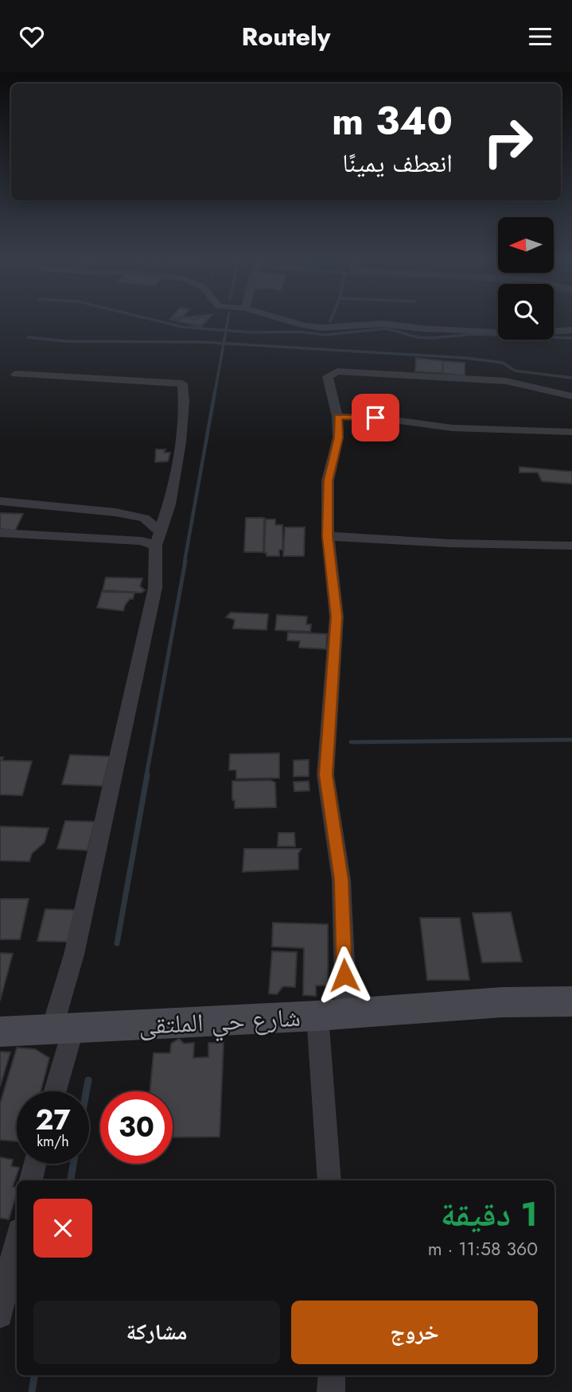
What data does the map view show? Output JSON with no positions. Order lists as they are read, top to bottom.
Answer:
{
  "streets": {
    "street": ["شارع حي الملتقى"]
  },
  "north": "left",
  "page": {
    "header": "Routely",
    "turn": ["340 m", "انعطف يمينًا"],
    "speed": "27 km/h",
    "limit": "30",
    "heading": ["1 دقيقة", "360 m · 11:58"],
    "buttons": ["خروج", "مشاركة"]
  }
}
